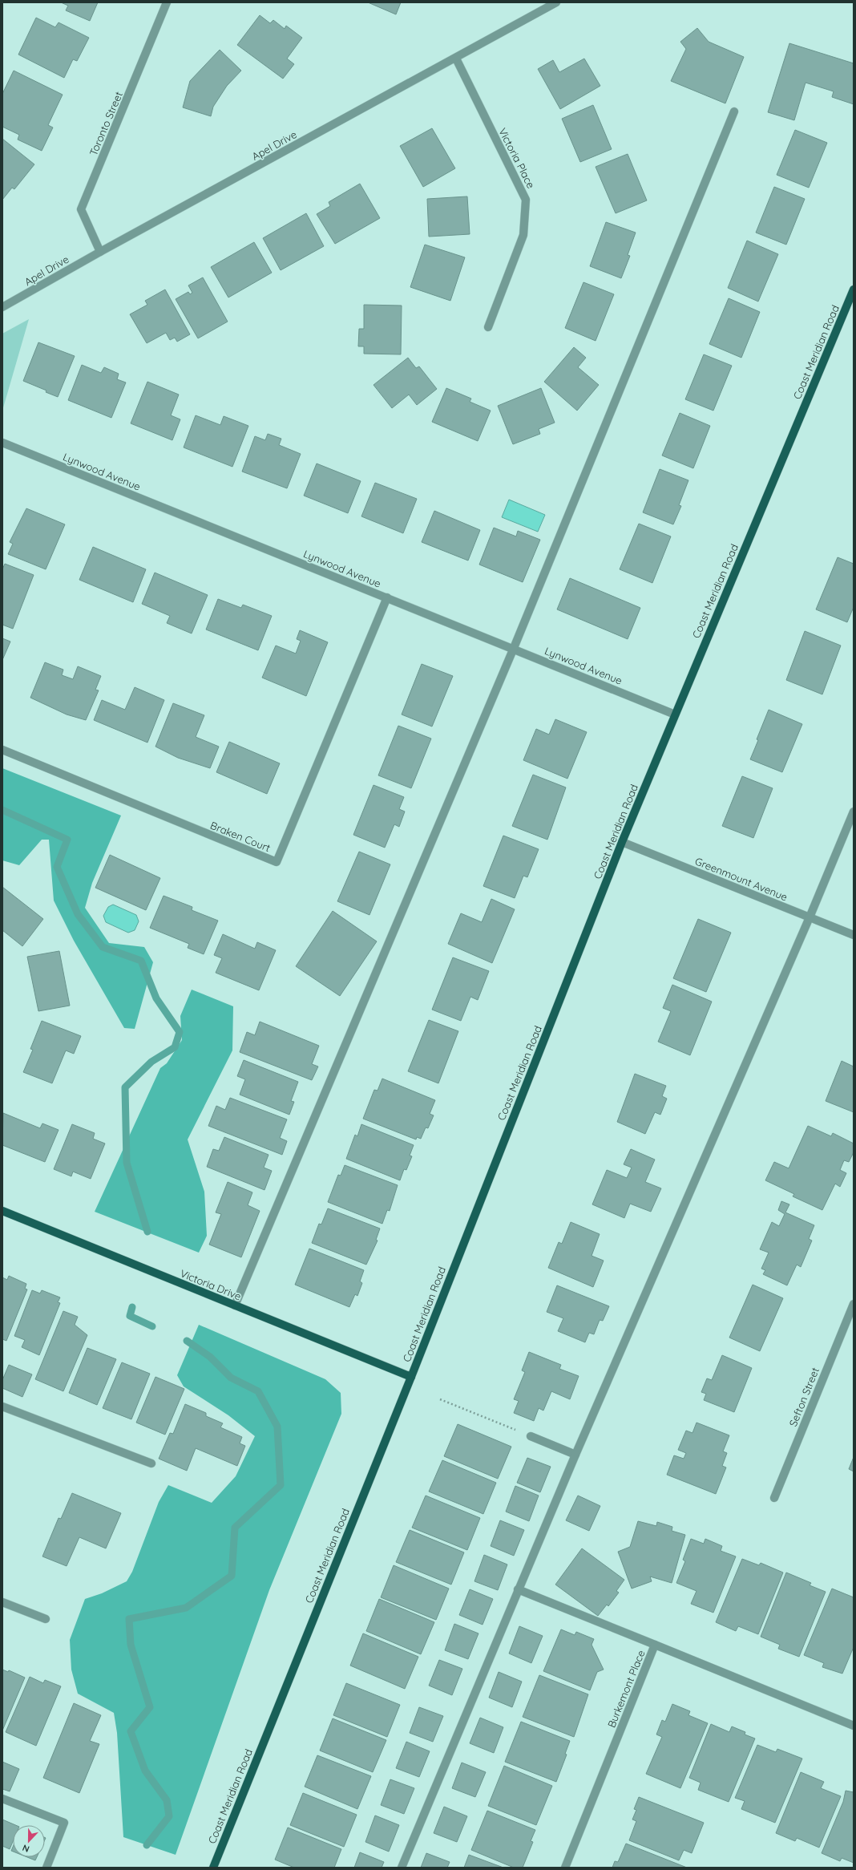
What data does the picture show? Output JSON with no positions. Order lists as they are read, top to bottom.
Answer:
{
  "streets": {
    "main road": ["Coast Meridian Road", "Victoria Drive"],
    "street": [
      "Toronto Street",
      "Apel Drive",
      "Victoria Place",
      "Lynwood Avenue",
      "Braken Court",
      "Greenmount Avenue",
      "Sefton Street",
      "Burkemont Place"
    ]
  },
  "crossings": [
    ["Toronto Street", "Apel Drive"],
    ["Apel Drive", "Victoria Place"],
    ["Coast Meridian Road", "Lynwood Avenue"],
    ["Coast Meridian Road", "Greenmount Avenue"],
    ["Coast Meridian Road", "Victoria Drive"],
    ["Lynwood Avenue", "Braken Court"]
  ],
  "north": "bottom"
}
